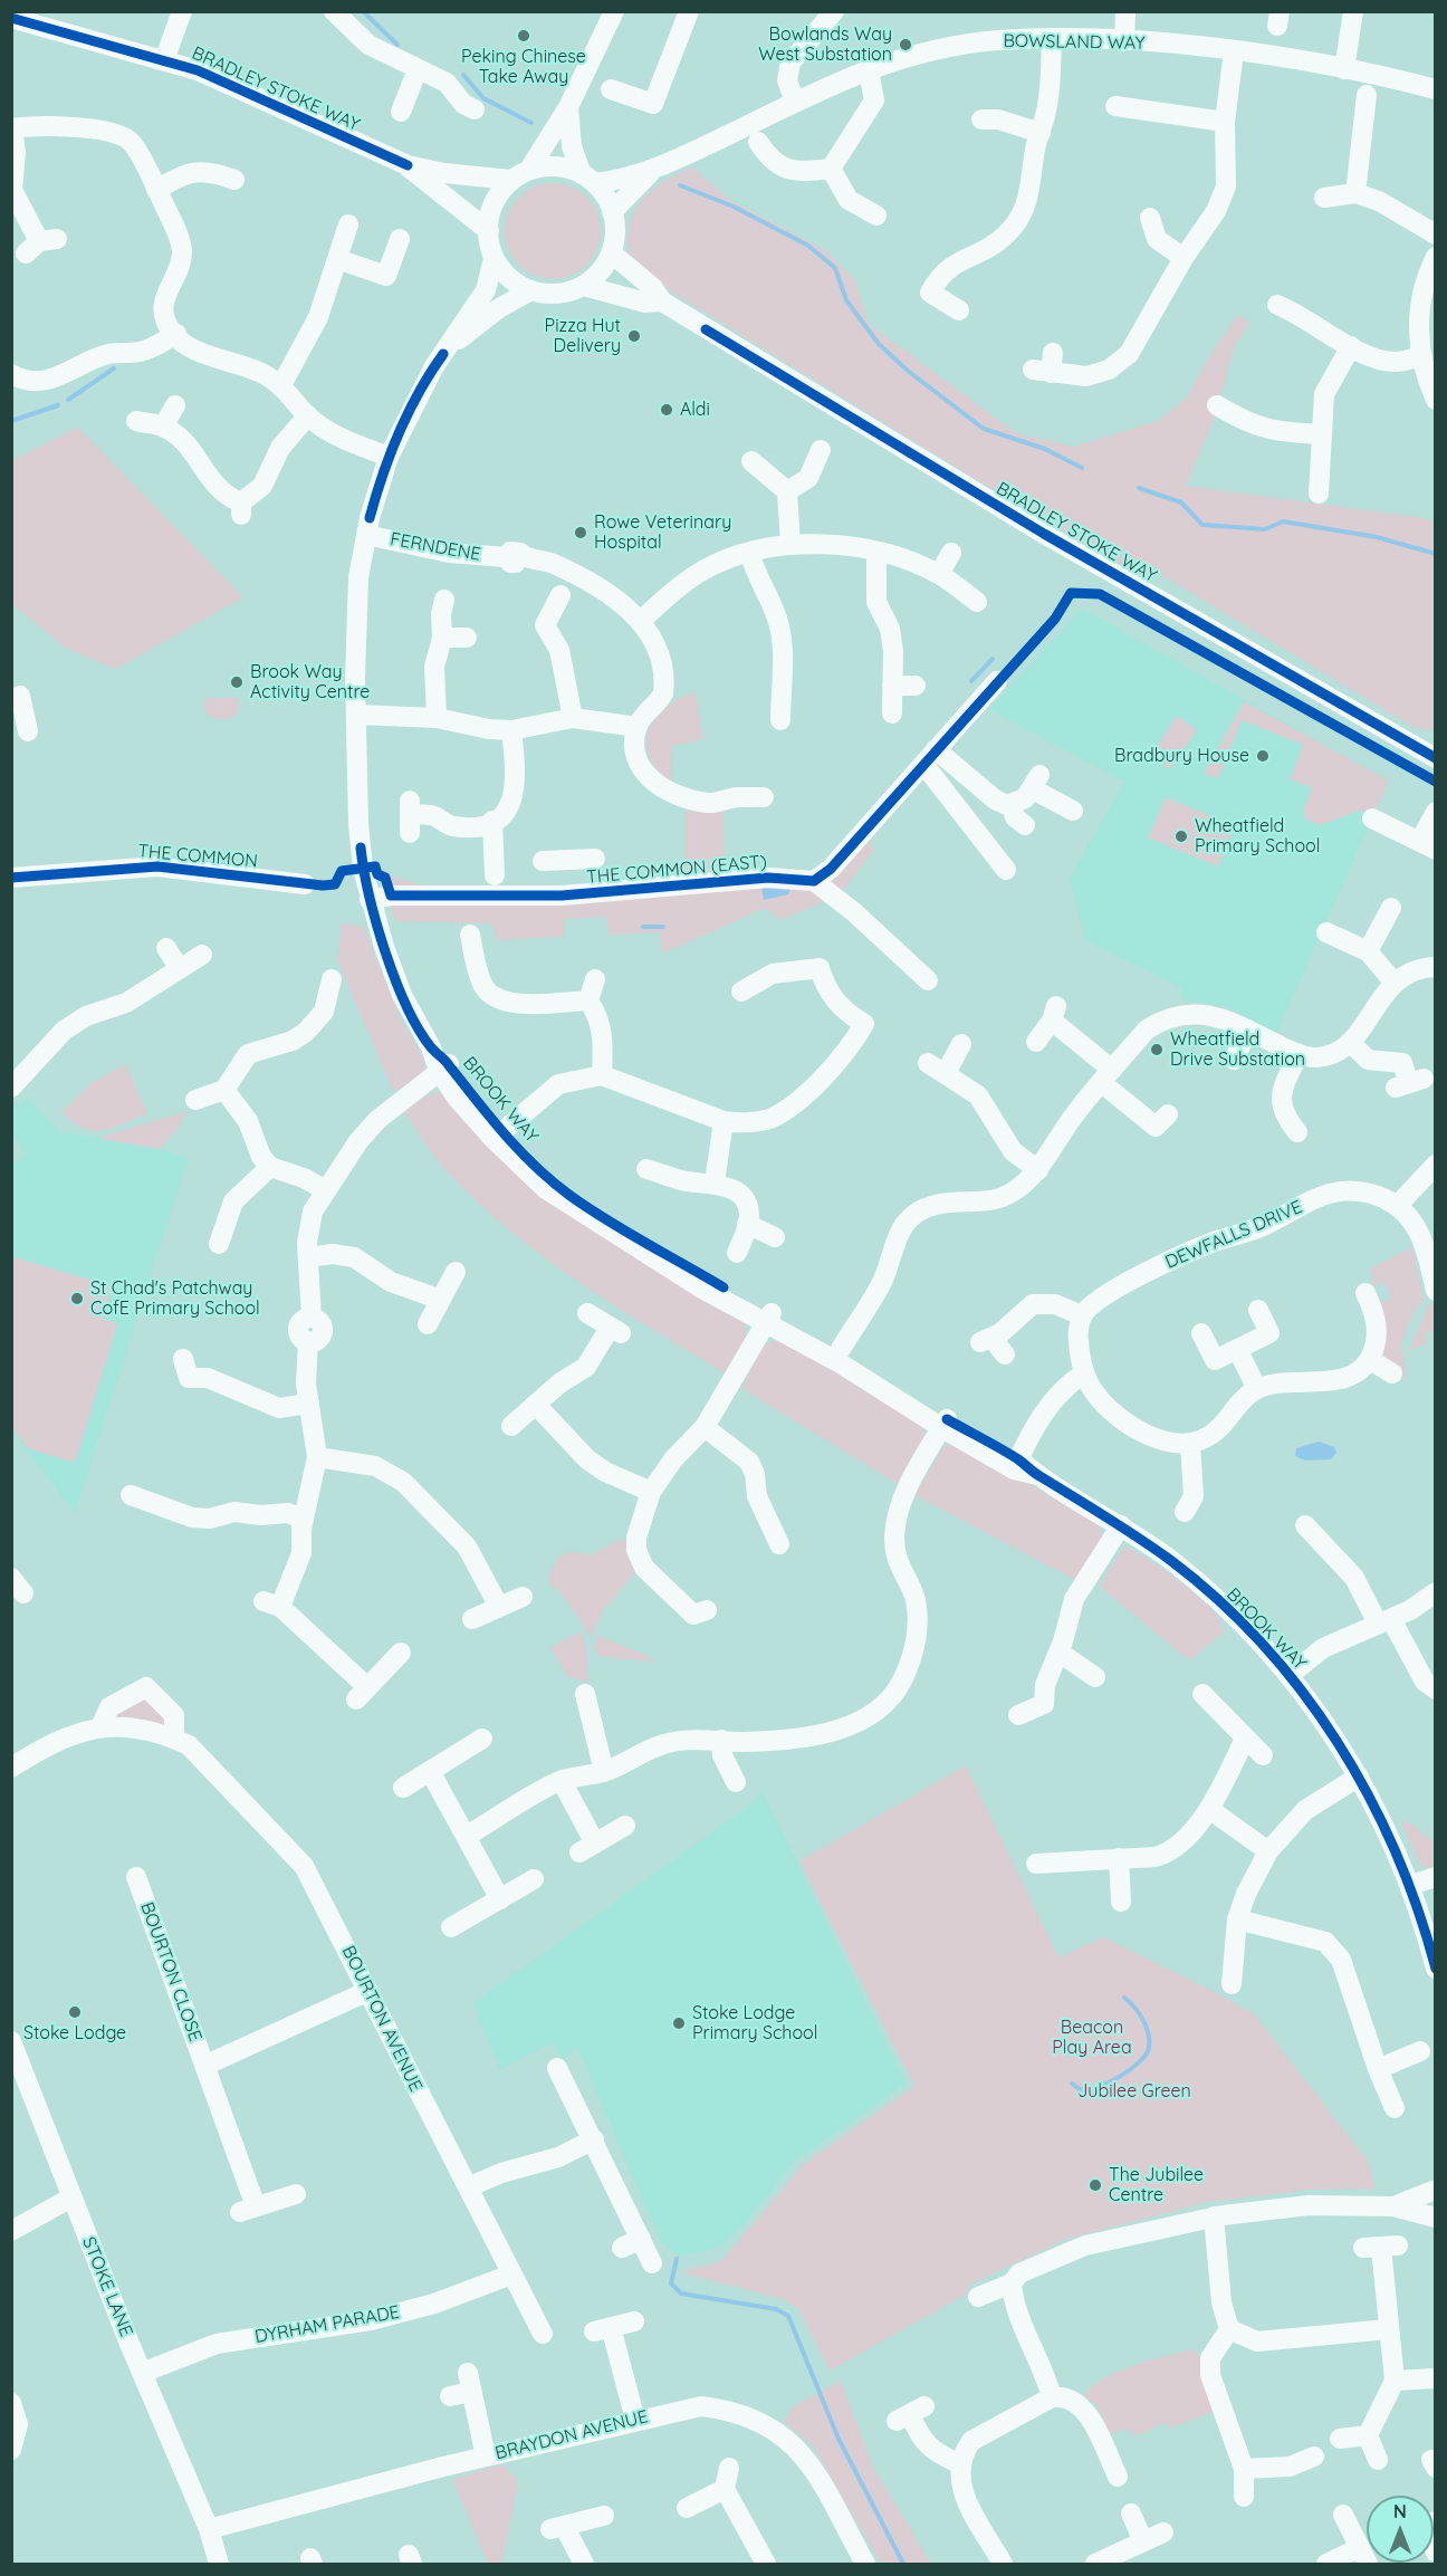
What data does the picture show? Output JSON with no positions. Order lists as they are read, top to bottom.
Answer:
{
  "streets": {
    "street": [
      "BOWSLAND WAY",
      "BRADLEY STOKE WAY",
      "FERNDENE",
      "THE COMMON",
      "THE COMMON (EAST)",
      "BROOK WAY",
      "DEWFALLS DRIVE",
      "BOURTON CLOSE",
      "BOURTON AVENUE",
      "STOKE LANE",
      "DYRHAM PARADE",
      "BRAYDON AVENUE"
    ]
  },
  "crossings": [
    ["BOWSLAND WAY", "BRADLEY STOKE WAY"],
    ["BOWSLAND WAY", "BROOK WAY"],
    ["BRADLEY STOKE WAY", "BROOK WAY"],
    ["FERNDENE", "BROOK WAY"],
    ["THE COMMON (EAST)", "BROOK WAY"],
    ["BOURTON CLOSE", "BOURTON AVENUE"],
    ["BOURTON AVENUE", "DYRHAM PARADE"],
    ["STOKE LANE", "DYRHAM PARADE"],
    ["STOKE LANE", "BRAYDON AVENUE"]
  ],
  "parks": ["Beacon Play Area", "Jubilee Green"],
  "places": [
    "Peking Chinese Take Away",
    "Bowlands Way West Substation",
    "Pizza Hut Delivery",
    "Aldi",
    "Rowe Veterinary Hospital",
    "Brook Way Activity Centre",
    "Bradbury House",
    "Wheatfield Primary School",
    "Wheatfield Drive Substation",
    "St Chad's Patchway CofE Primary School",
    "Stoke Lodge",
    "Stoke Lodge Primary School",
    "The Jubilee Centre"
  ],
  "north": "top"
}
